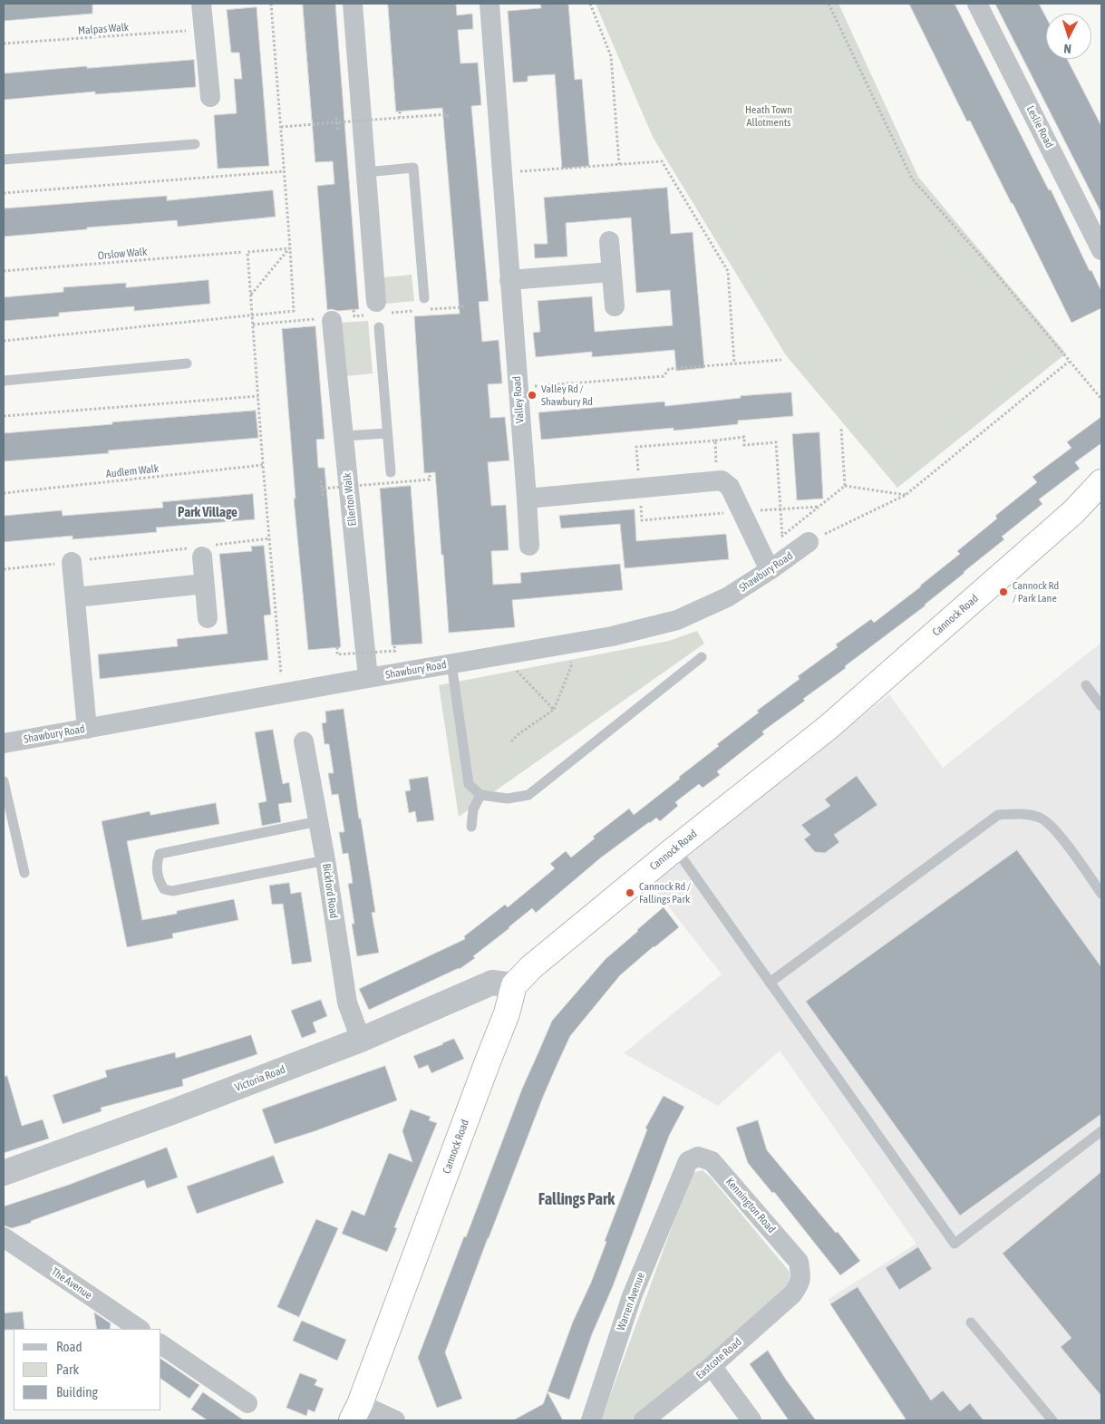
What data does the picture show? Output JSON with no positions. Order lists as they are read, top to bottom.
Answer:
{
  "streets": {
    "highway": ["Cannock Road"],
    "street": [
      "Leslie Road",
      "Valley Road",
      "Ellerton Walk",
      "Shawbury Road",
      "Bickford Road",
      "Victoria Road",
      "Kennington Road",
      "The Avenue",
      "Warren Avenue",
      "Eastcote Road"
    ],
    "path": ["Malpas Walk", "Orslow Walk", "Audlem Walk"]
  },
  "crossings": [
    ["Ellerton Walk", "Shawbury Road"],
    ["Cannock Road", "Victoria Road"],
    ["Bickford Road", "Victoria Road"],
    ["Kennington Road", "Warren Avenue"],
    ["Kennington Road", "Eastcote Road"]
  ],
  "districts": ["Park Village", "Fallings Park"],
  "parks": ["Heath Town Allotments"],
  "places": ["Valley Rd / Shawbury Rd", "Cannock Rd / Park Lane", "Cannock Rd / Fallings Park"],
  "legend": ["Road", "Park", "Building"],
  "north": "bottom"
}
